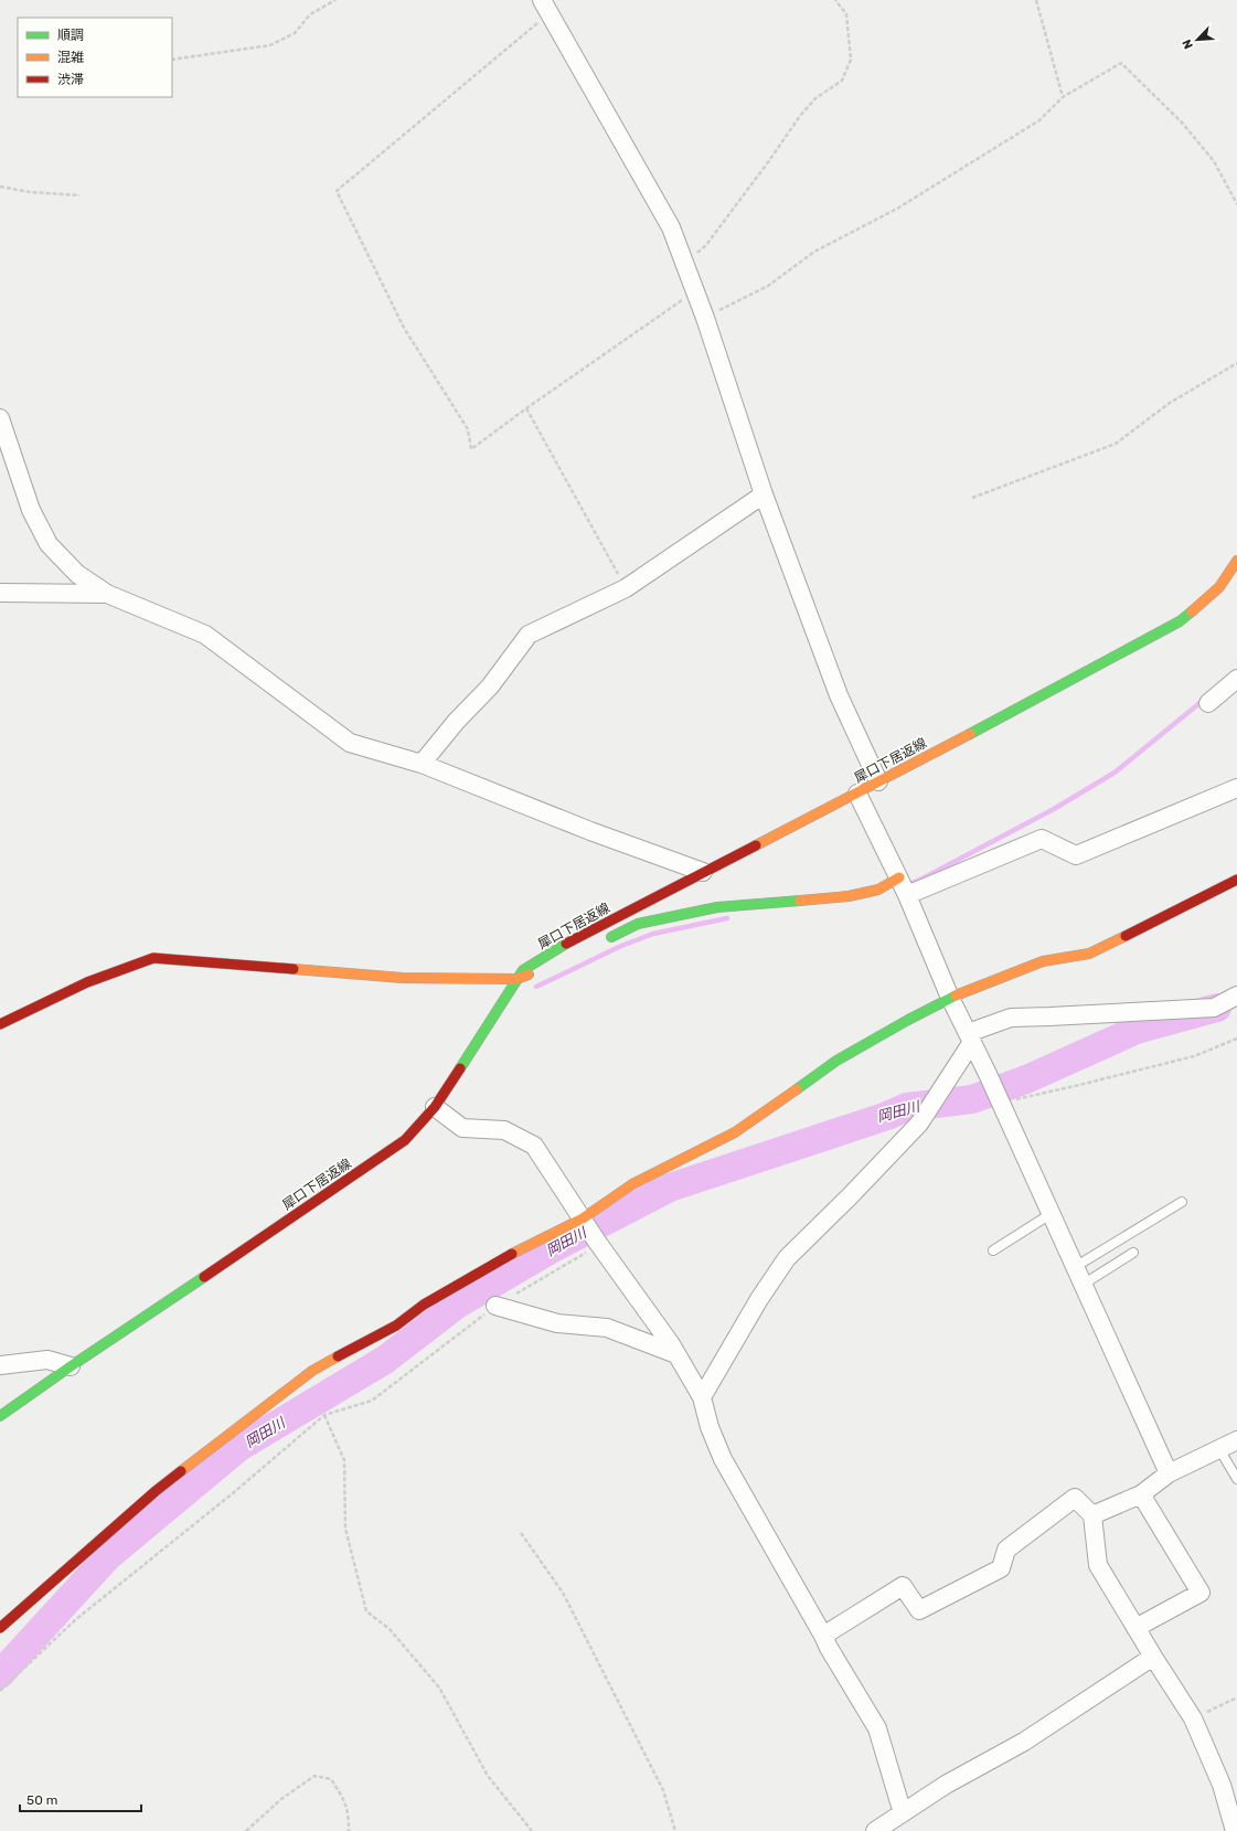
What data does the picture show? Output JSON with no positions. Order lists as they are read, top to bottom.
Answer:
{
  "streets": {
    "street": ["犀口下居返線"]
  },
  "water": ["岡田川"],
  "legend": ["順調", "混雑", "渋滞"],
  "scale_bar": "50 m",
  "north": "bottom left"
}
